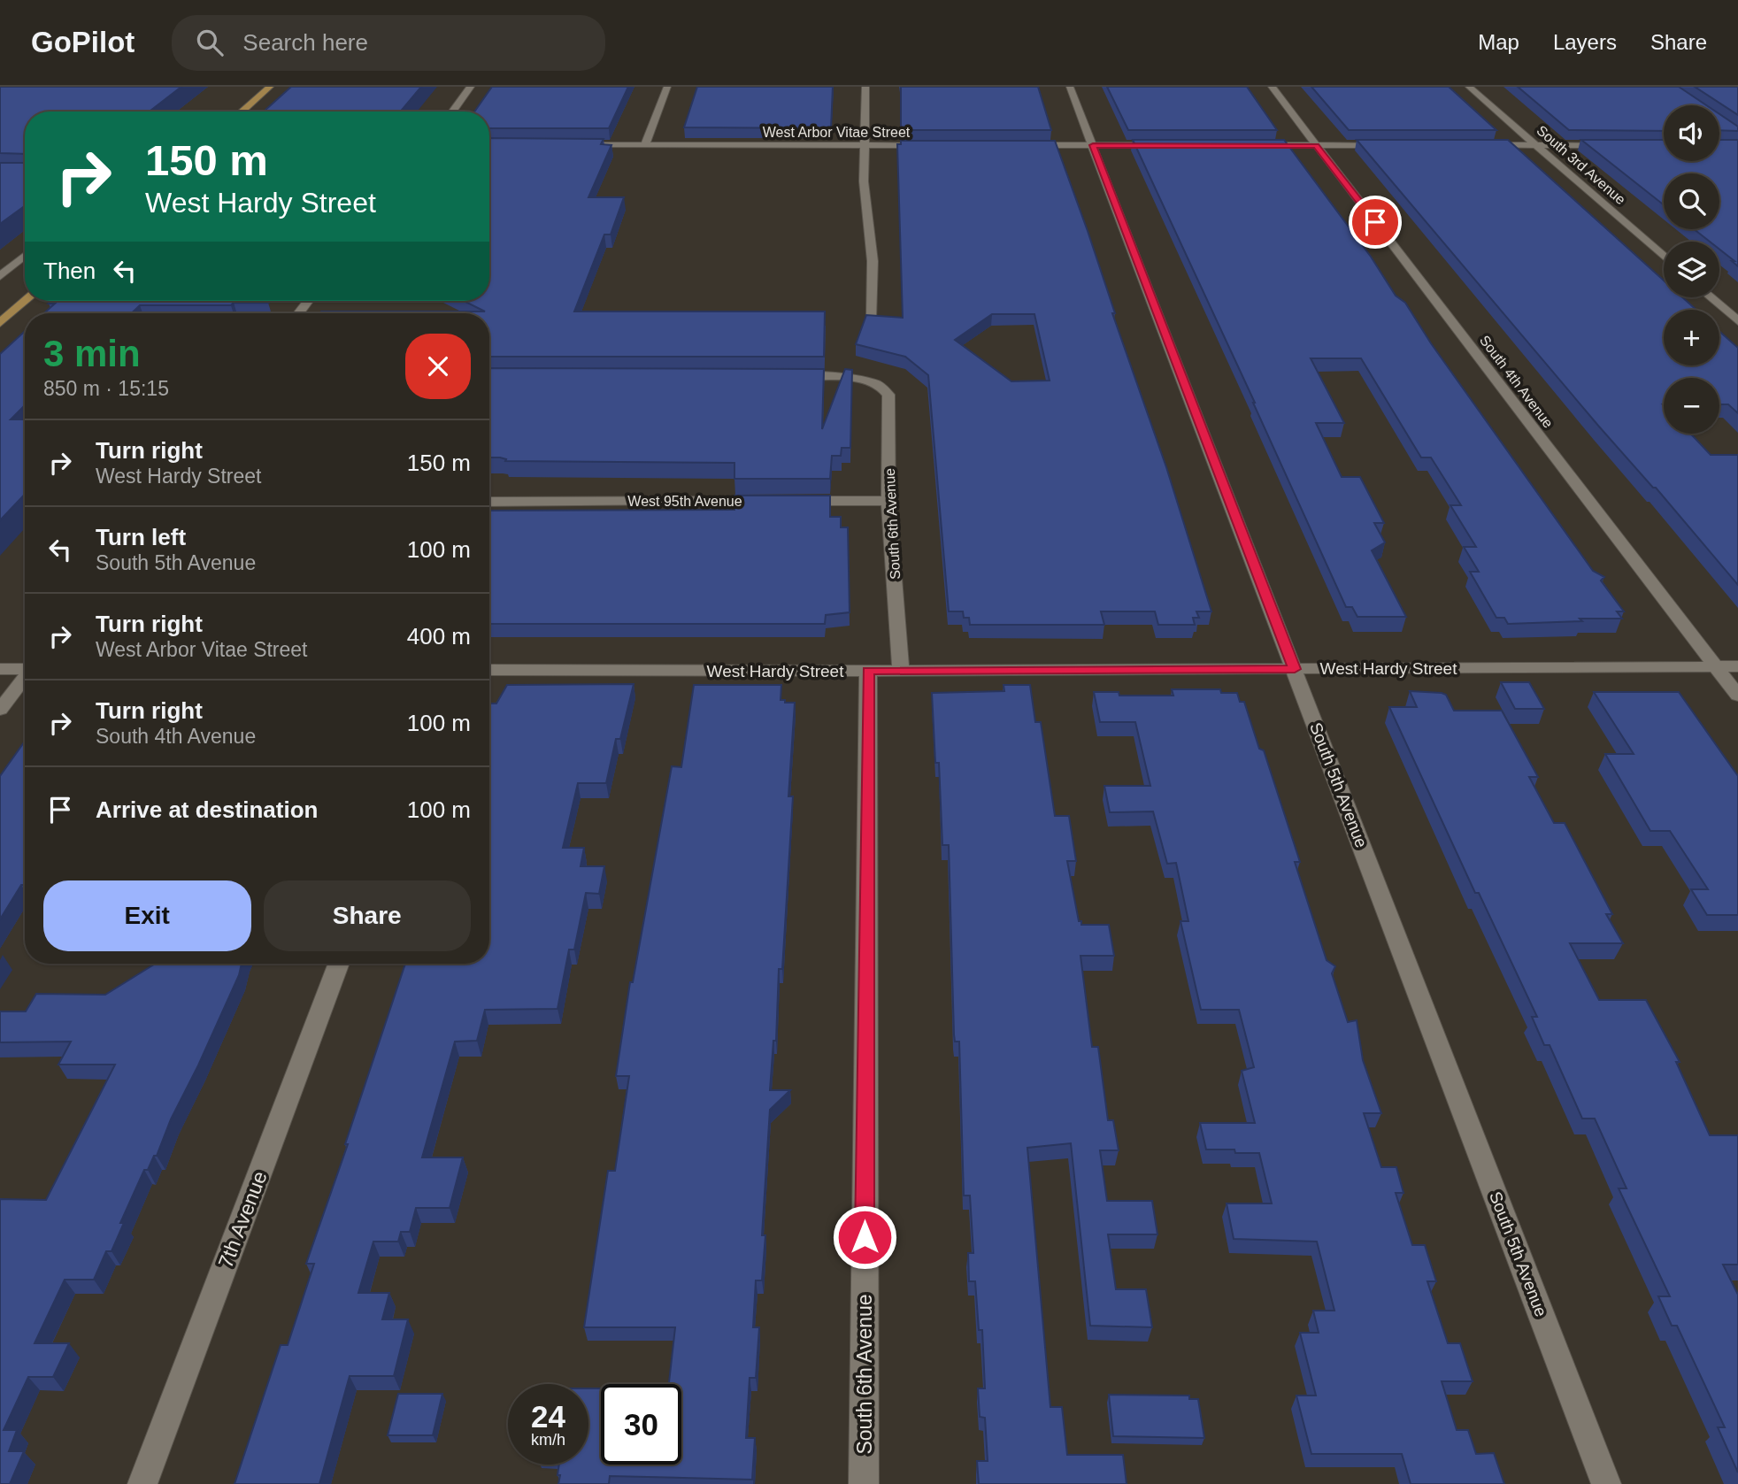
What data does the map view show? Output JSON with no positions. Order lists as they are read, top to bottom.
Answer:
{
  "streets": {
    "street": [
      "West Arbor Vitae Street",
      "South 3rd Avenue",
      "South 4th Avenue",
      "West 95th Avenue",
      "South 6th Avenue",
      "West Hardy Street",
      "South 5th Avenue",
      "7th Avenue"
    ]
  },
  "crossings": [
    ["South 4th Avenue", "West Hardy Street"],
    ["West 95th Avenue", "South 6th Avenue"],
    ["South 6th Avenue", "West Hardy Street"],
    ["West Hardy Street", "South 5th Avenue"]
  ],
  "page": {
    "header": "GoPilot",
    "search": "Search here",
    "nav": ["Map", "Layers", "Share"],
    "map_buttons": ["+", "−"],
    "turn": ["150 m", "West Hardy Street"],
    "then": "Then",
    "heading": ["3 min", "850 m · 15:15"],
    "list": [
      {
        "name": "Turn right",
        "note": "West Hardy Street",
        "value": "150 m"
      },
      {
        "name": "Turn left",
        "note": "South 5th Avenue",
        "value": "100 m"
      },
      {
        "name": "Turn right",
        "note": "West Arbor Vitae Street",
        "value": "400 m"
      },
      {
        "name": "Turn right",
        "note": "South 4th Avenue",
        "value": "100 m"
      },
      {
        "name": "Arrive at destination",
        "value": "100 m"
      }
    ],
    "buttons": ["Exit", "Share"],
    "speed": "24 km/h",
    "limit": "30"
  }
}
